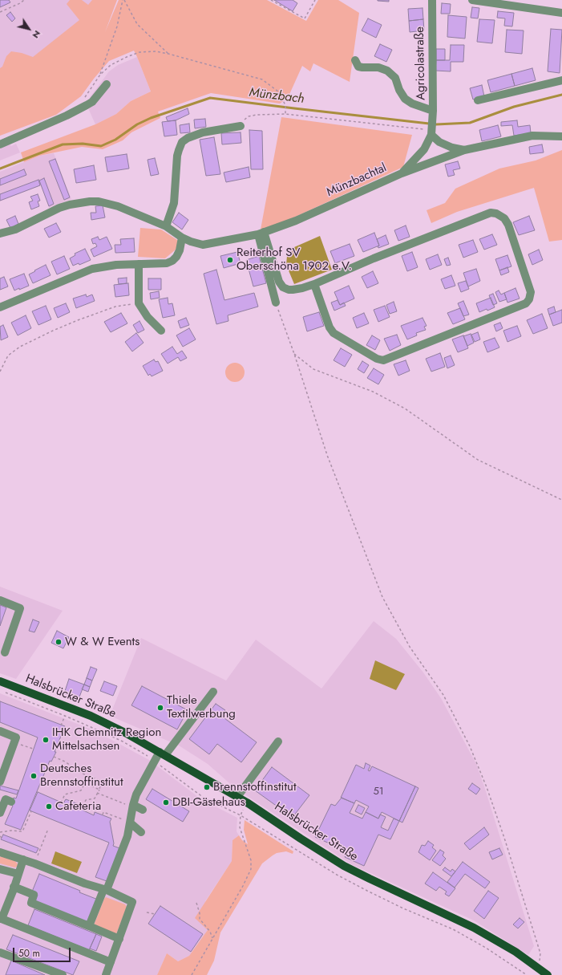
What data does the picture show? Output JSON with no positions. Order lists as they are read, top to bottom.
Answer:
{
  "streets": {
    "main road": ["Halsbrücker Straße"],
    "street": ["Agricolastraße", "Münzbachtal"]
  },
  "water": ["Münzbach"],
  "places": [
    "Reiterhof SV Oberschöna 1902 e.V.",
    "W & W Events",
    "Thiele Textilwerbung",
    "IHK Chemnitz Region Mittelsachsen",
    "Deutsches Brennstoffinstitut",
    "Brennstoffinstitut",
    "DBI-Gästehaus",
    "Cafeteria"
  ],
  "house_numbers": ["51"],
  "scale_bar": "50 m",
  "north": "bottom right"
}
